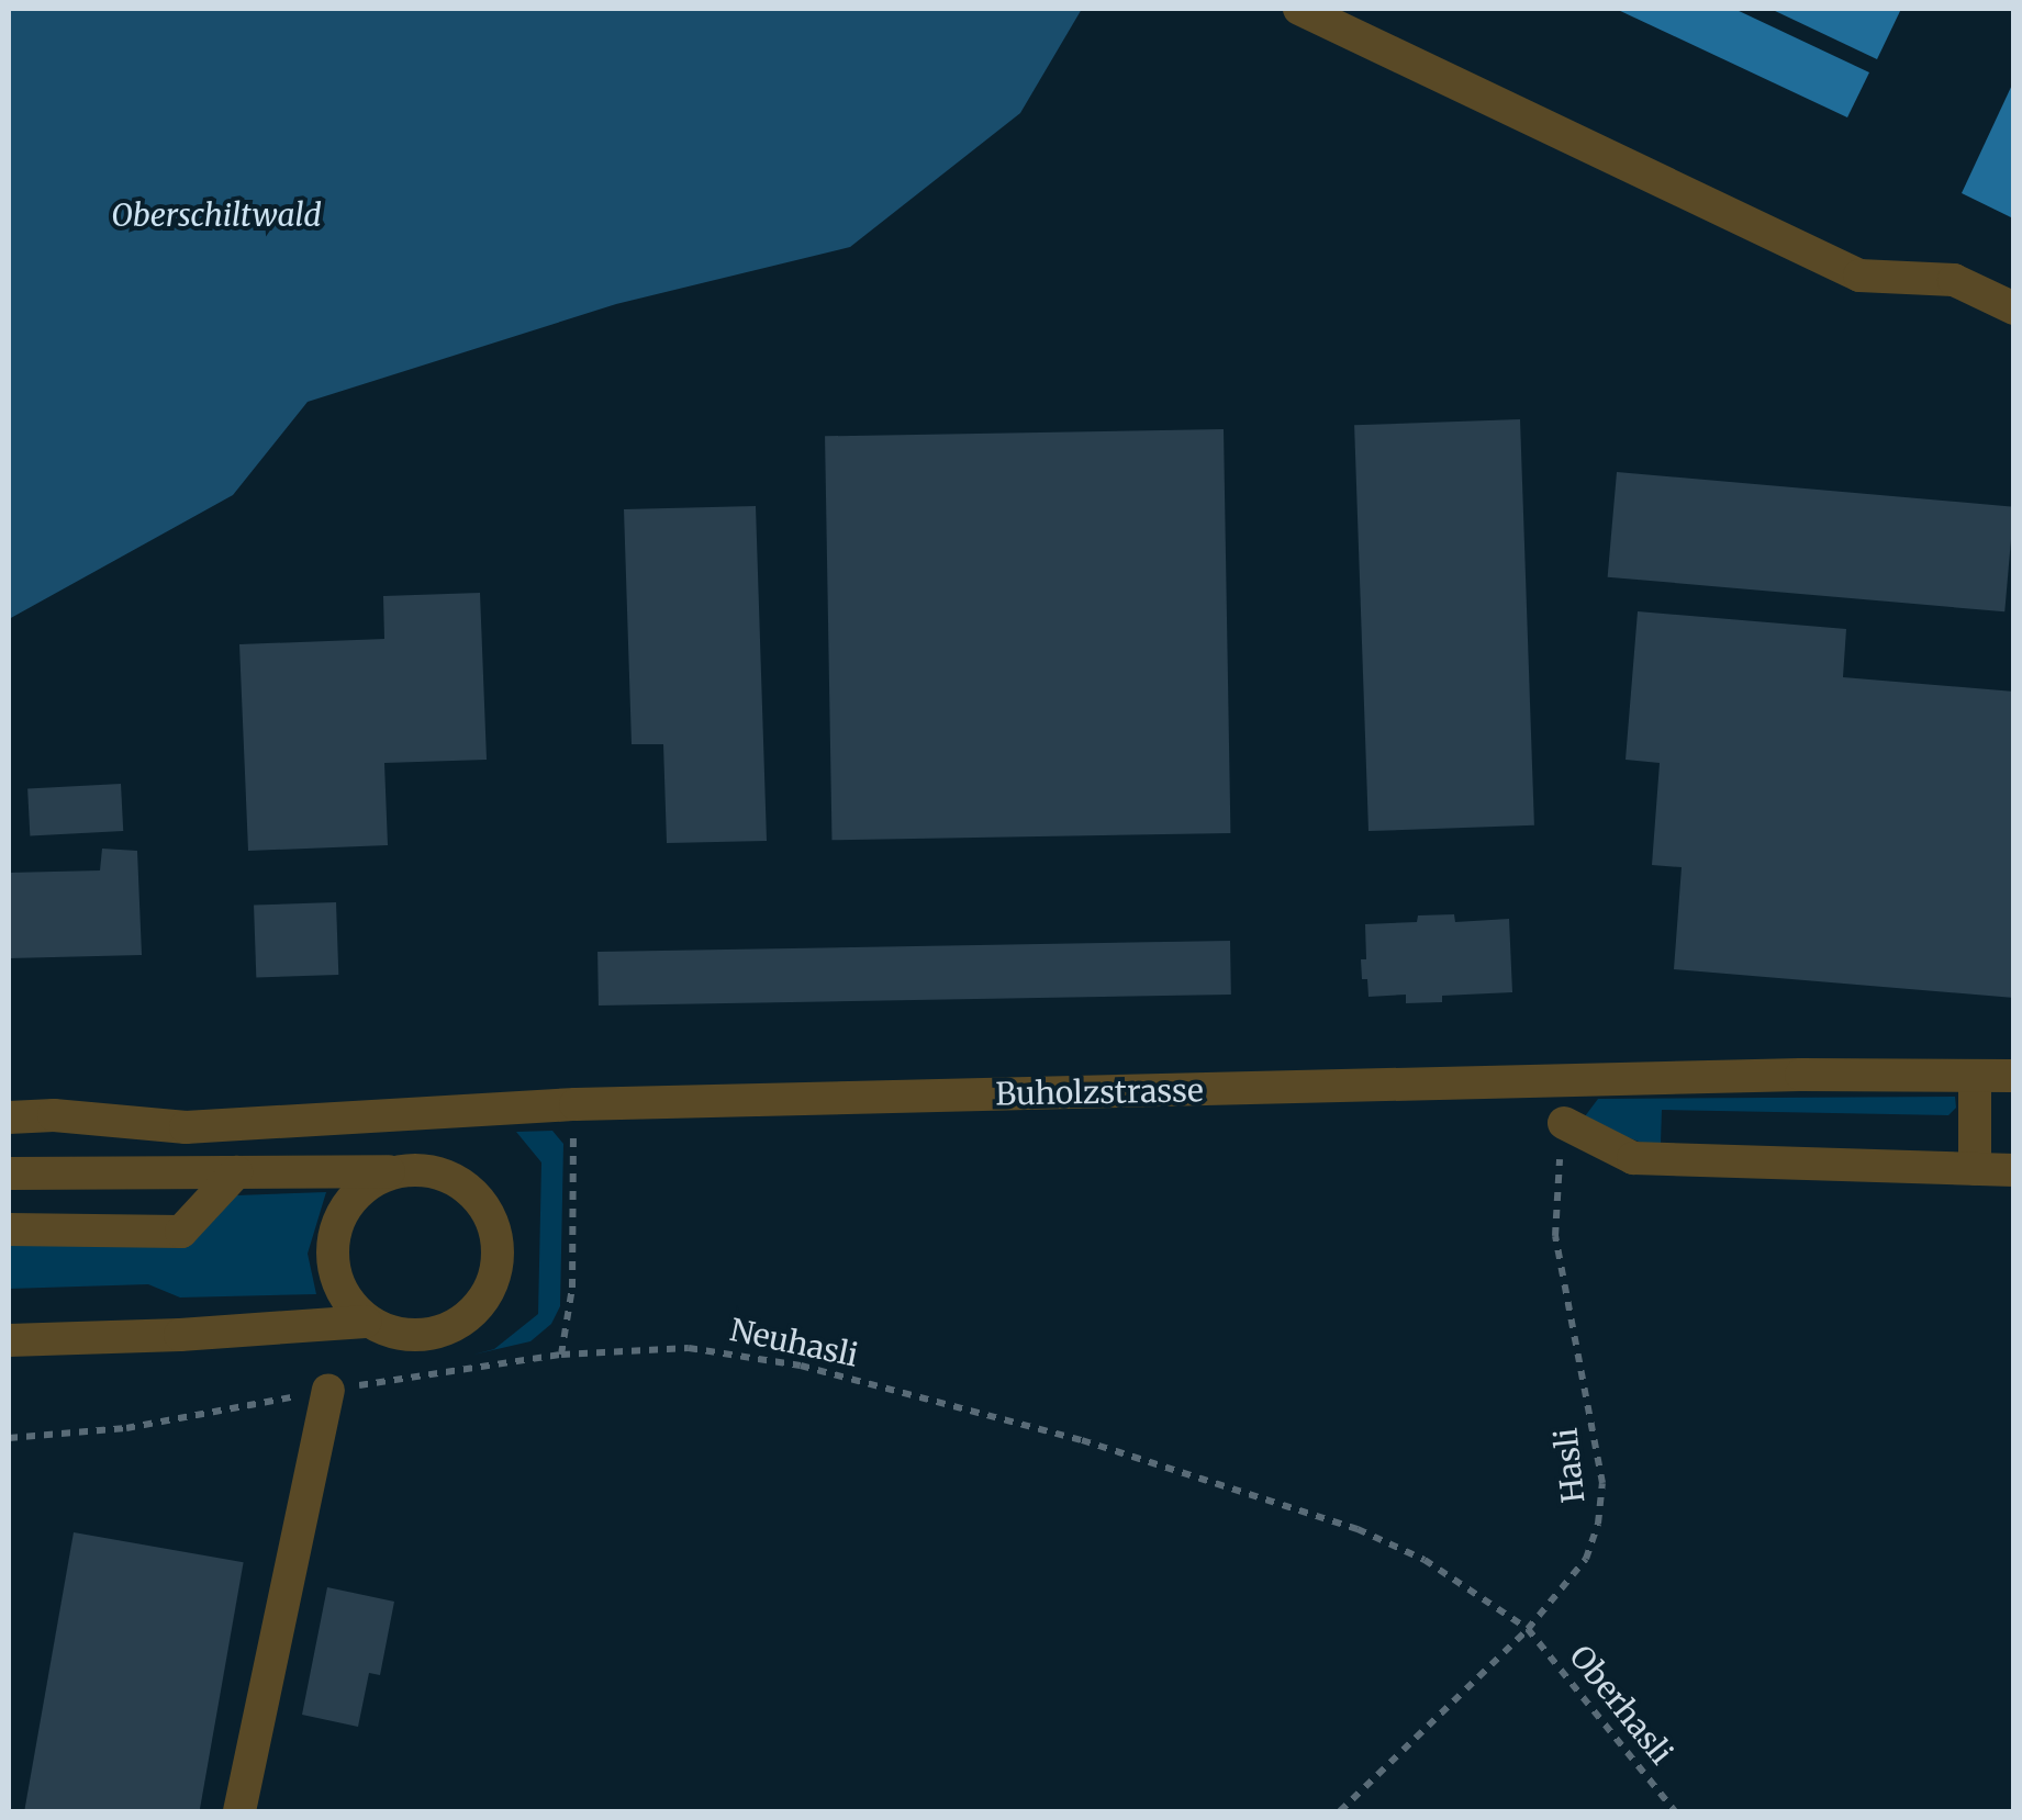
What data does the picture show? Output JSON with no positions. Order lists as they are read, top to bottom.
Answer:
{
  "streets": {
    "street": ["Buholzstrasse"],
    "path": ["Neuhasli", "Hasli", "Oberhasli"]
  },
  "crossings": [
    ["Neuhasli", "Hasli"],
    ["Neuhasli", "Oberhasli"],
    ["Hasli", "Oberhasli"]
  ],
  "parks": ["Oberschiltwald"]
}
